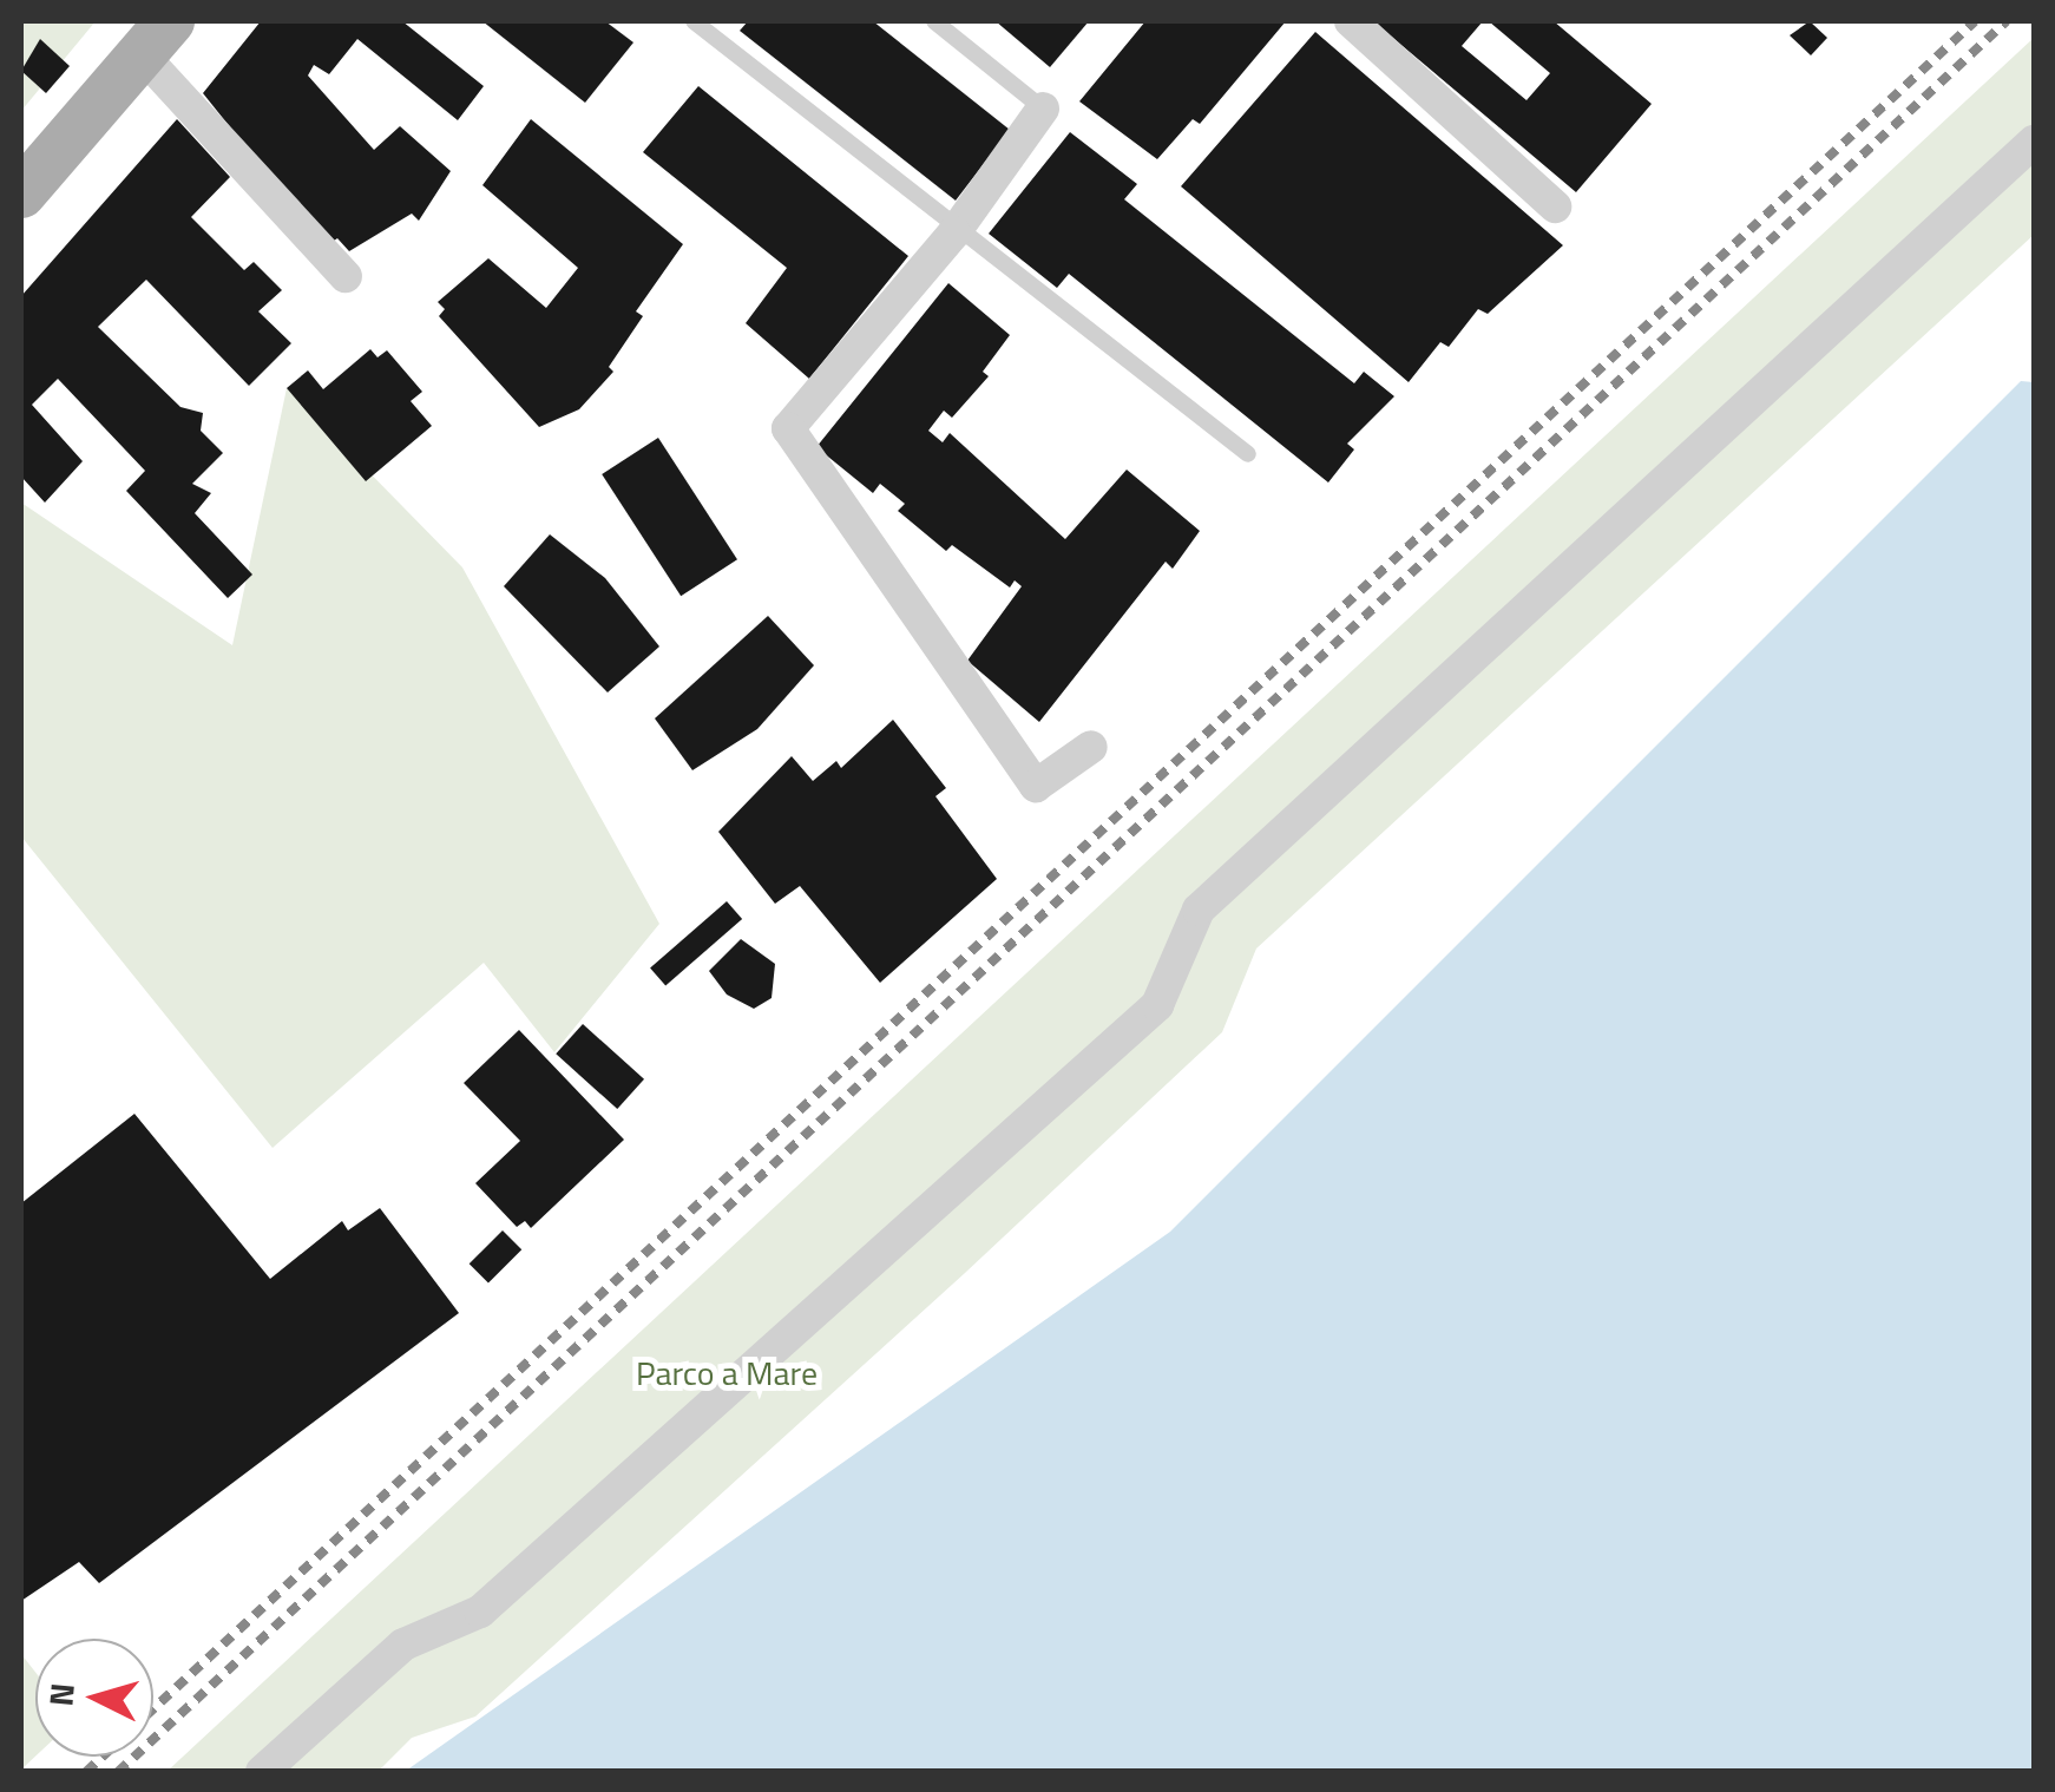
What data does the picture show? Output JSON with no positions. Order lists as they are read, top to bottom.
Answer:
{
  "parks": ["Parco a Mare"],
  "north": "left"
}
